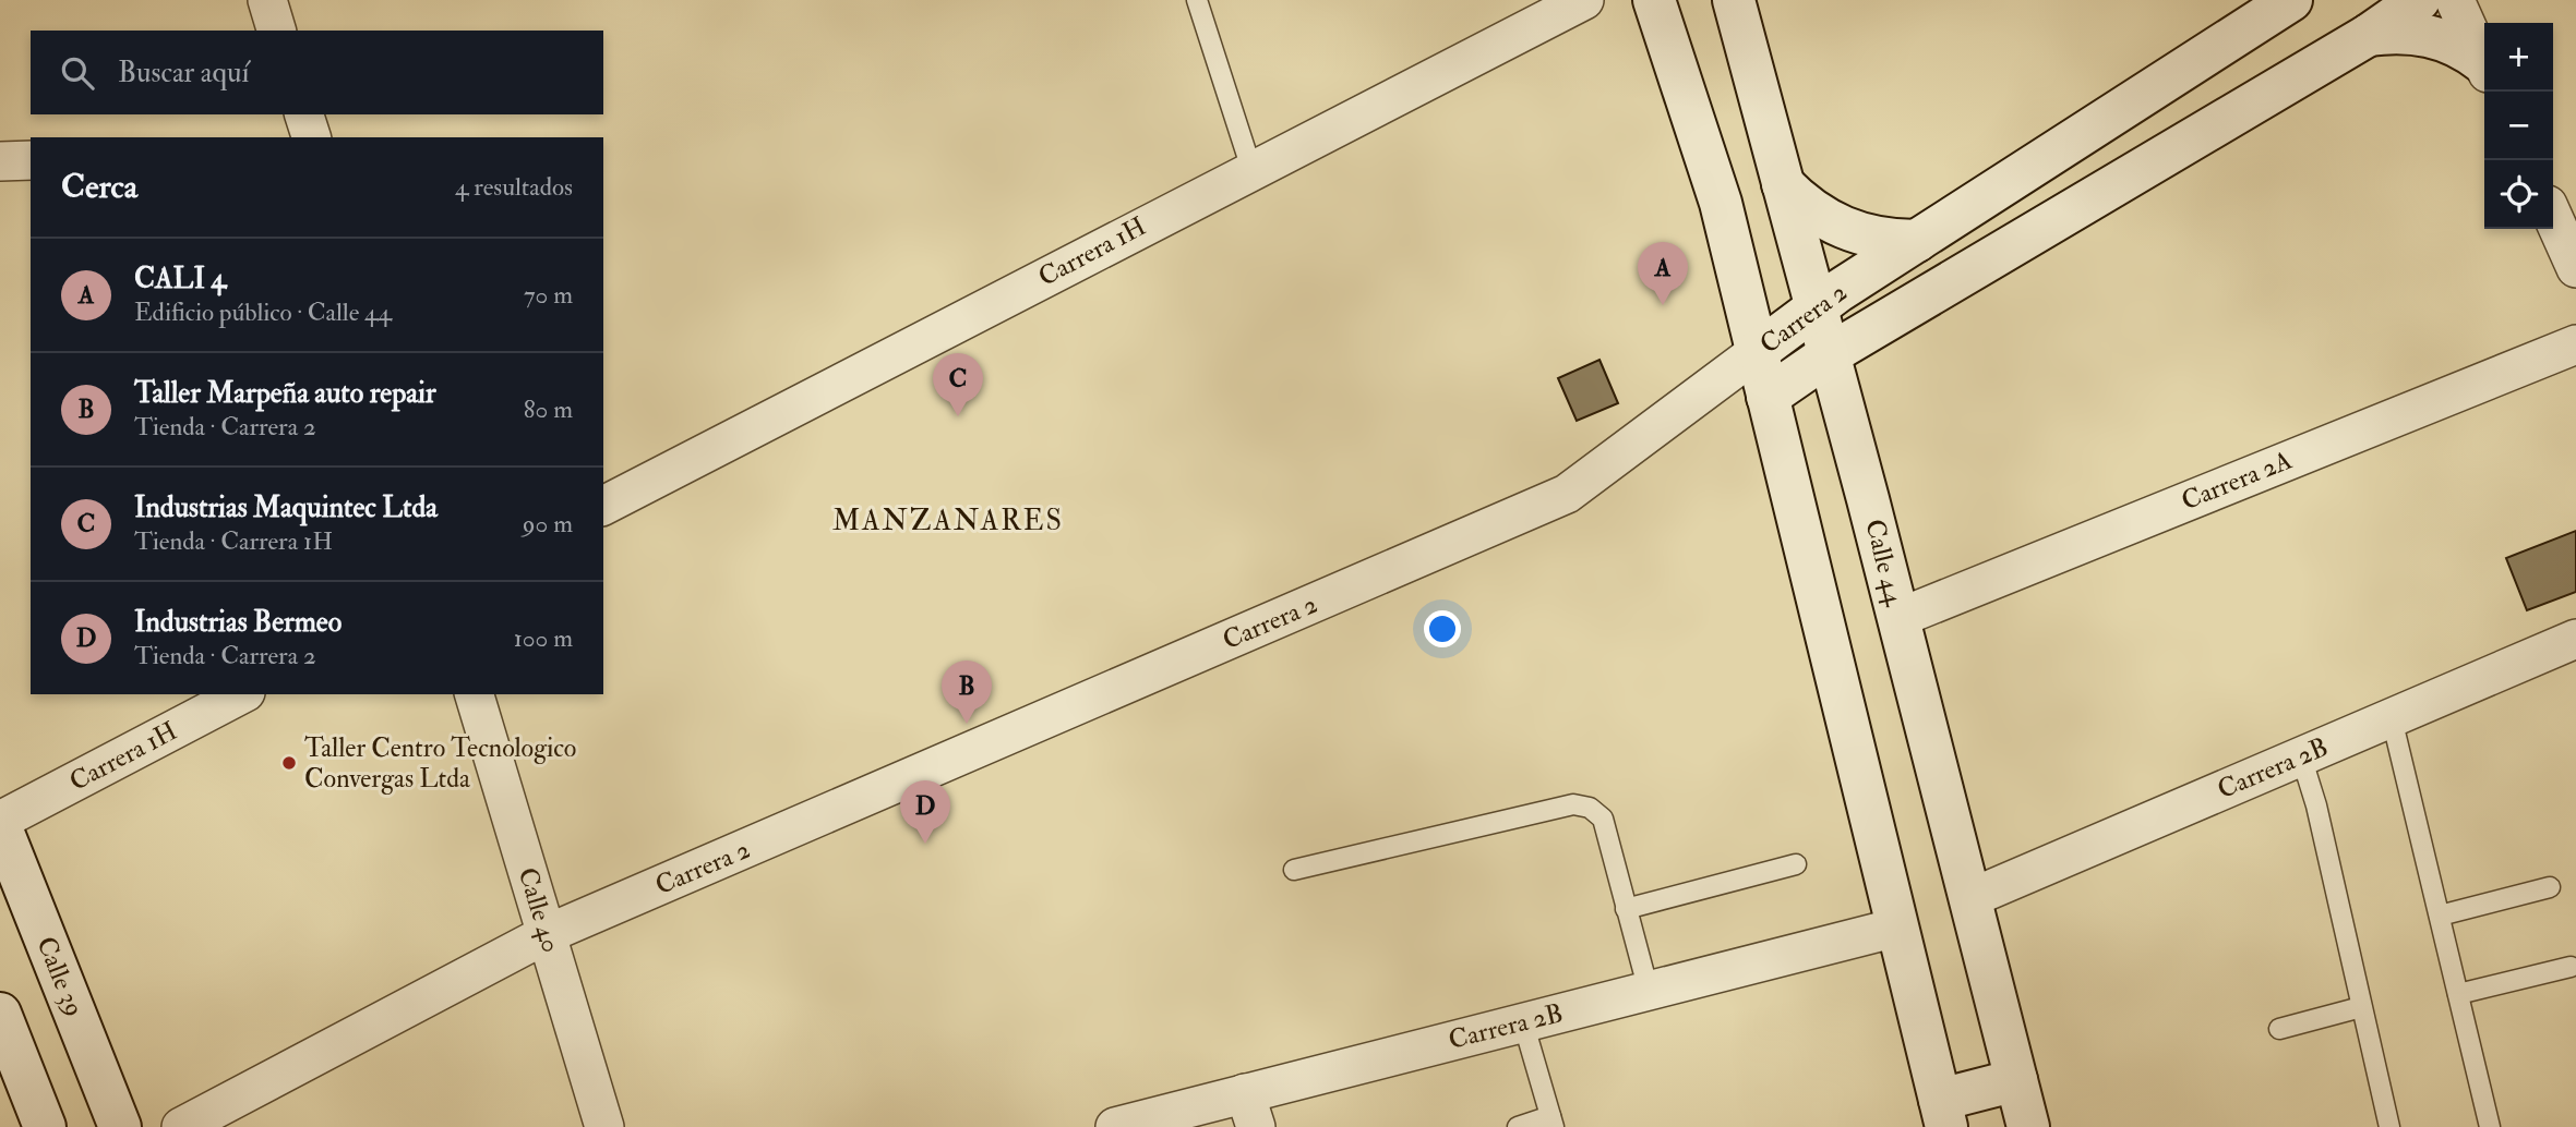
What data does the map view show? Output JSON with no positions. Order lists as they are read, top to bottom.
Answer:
{
  "streets": {
    "main road": ["Carrera 2", "Calle 44", "Calle 39"],
    "street": [
      "Carrera 1H",
      "Carrera 2A",
      "Carrera 2B",
      "Calle 40"
    ]
  },
  "crossings": [
    ["Carrera 1H", "Calle 39"],
    ["Carrera 2", "Calle 44"],
    ["Carrera 2", "Calle 40"],
    ["Carrera 2A", "Calle 44"],
    ["Calle 44", "Carrera 2B"]
  ],
  "districts": ["MANZANARES"],
  "places": ["Taller Centro Tecnologico Convergas Ltda"],
  "page": {
    "map_buttons": ["+", "−"],
    "search": "Buscar aquí",
    "heading": ["Cerca", "4 resultados"],
    "list": [
      {
        "mark": "A",
        "name": "CALI 4",
        "note": "Edificio público · Calle 44",
        "value": "70 m"
      },
      {
        "mark": "B",
        "name": "Taller Marpeña auto repair",
        "note": "Tienda · Carrera 2",
        "value": "80 m"
      },
      {
        "mark": "C",
        "name": "Industrias Maquintec Ltda",
        "note": "Tienda · Carrera 1H",
        "value": "90 m"
      },
      {
        "mark": "D",
        "name": "Industrias Bermeo",
        "note": "Tienda · Carrera 2",
        "value": "100 m"
      }
    ],
    "pins": [
      "A",
      "C",
      "B",
      "D"
    ]
  }
}
